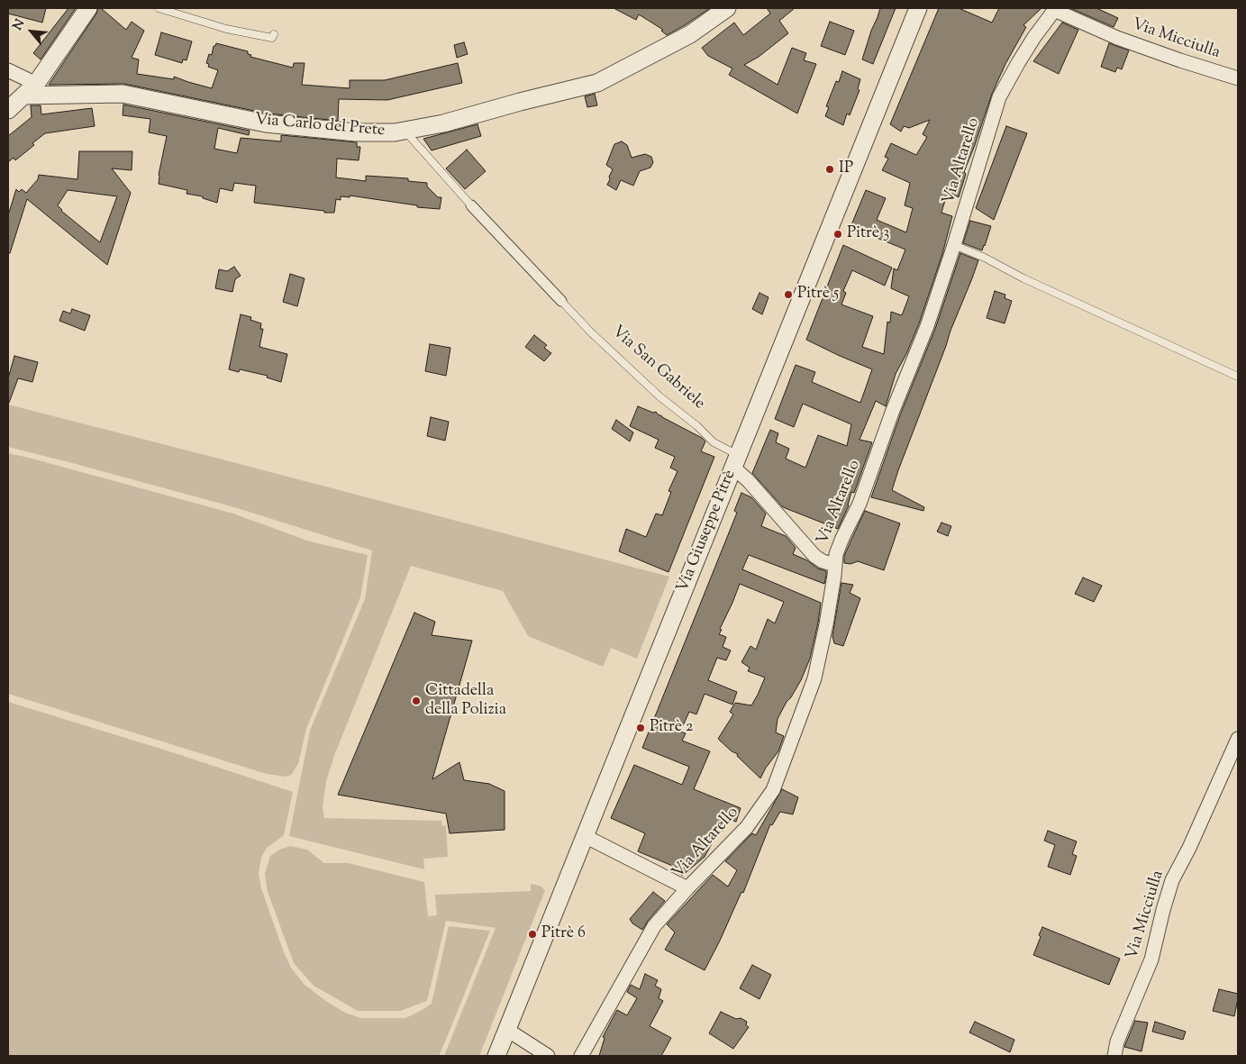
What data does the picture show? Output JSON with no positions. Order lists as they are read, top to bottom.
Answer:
{
  "streets": {
    "street": [
      "Via Micciulla",
      "Via Carlo del Prete",
      "Via Altarello",
      "Via San Gabriele",
      "Via Giuseppe Pitrè"
    ]
  },
  "crossings": [
    ["Via Micciulla", "Via Altarello"],
    ["Via Altarello", "Via San Gabriele"],
    ["Via San Gabriele", "Via Giuseppe Pitrè"]
  ],
  "places": [
    "IP",
    "Pitrè 3",
    "Pitrè 5",
    "Cittadella della Polizia",
    "Pitrè 2",
    "Pitrè 6"
  ],
  "north": "top left"
}
